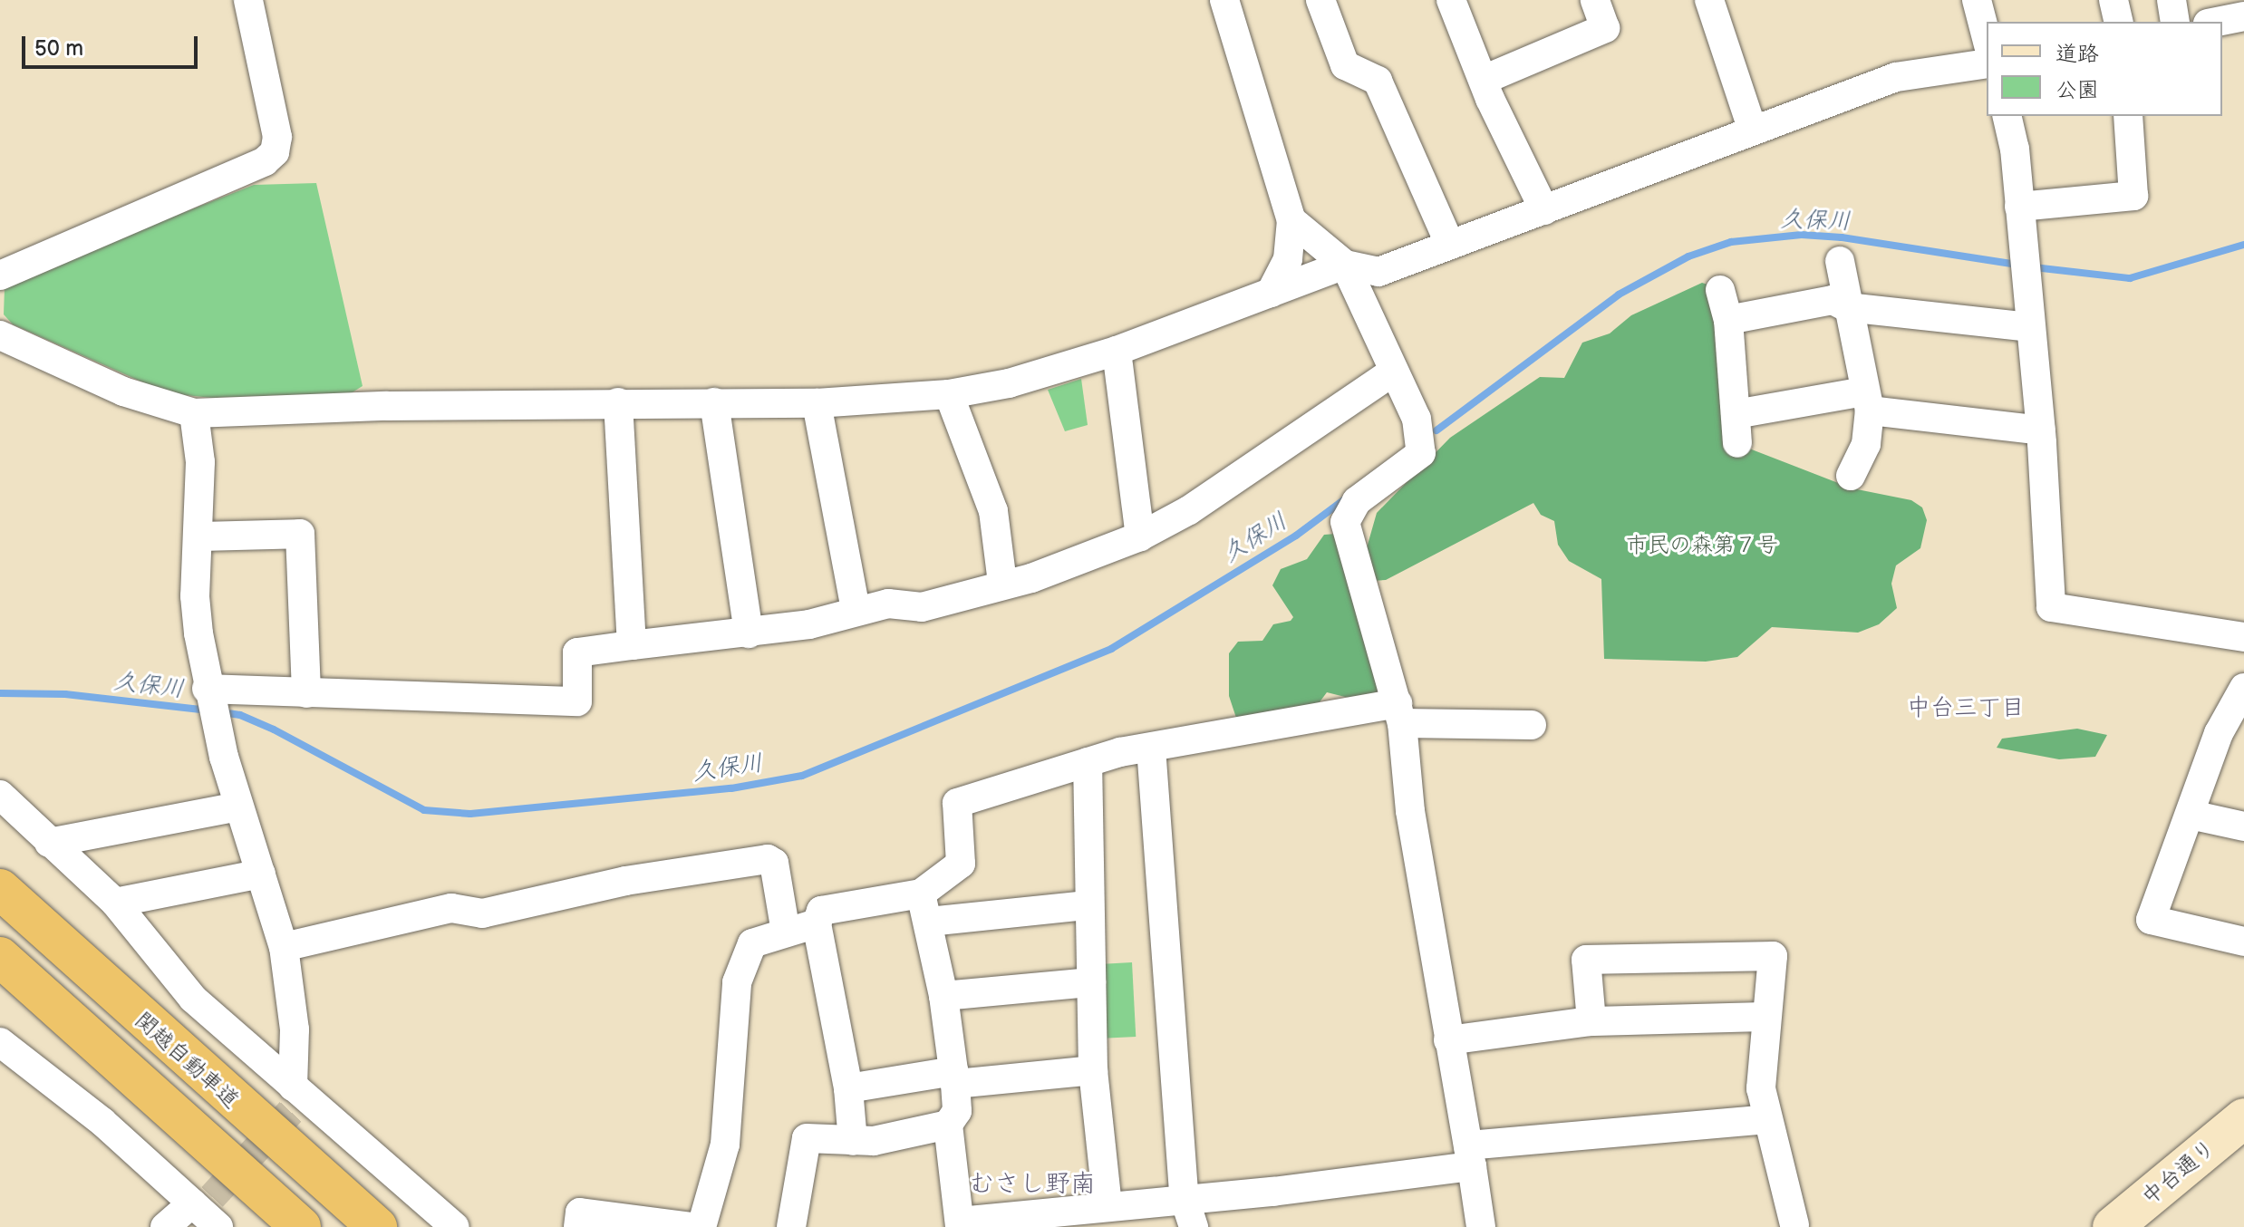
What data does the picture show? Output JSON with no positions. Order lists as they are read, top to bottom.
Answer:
{
  "streets": {
    "highway": ["関越自動車道"],
    "street": ["中台通り"]
  },
  "districts": ["中台三丁目", "むさし野南"],
  "water": ["久保川"],
  "parks": ["市民の森第７号"],
  "legend": ["道路", "公園"],
  "scale_bar": "50 m"
}
